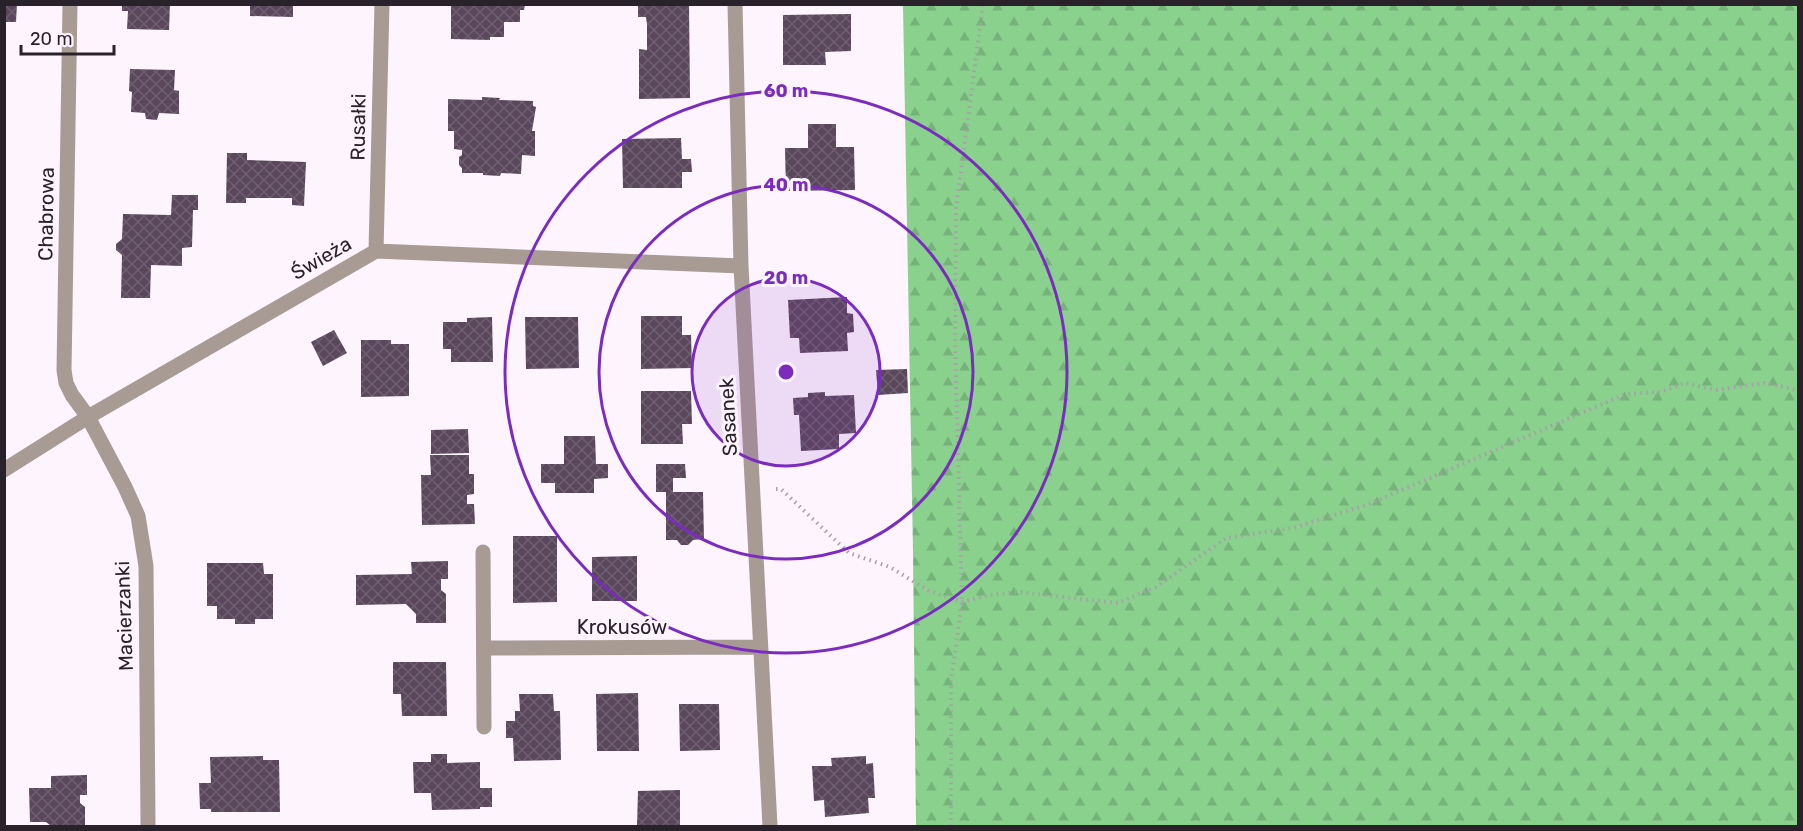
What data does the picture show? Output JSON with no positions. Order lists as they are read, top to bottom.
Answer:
{
  "streets": {
    "street": [
      "Rusałki",
      "Chabrowa",
      "Świeża",
      "Sasanek",
      "Macierzanki",
      "Krokusów"
    ]
  },
  "crossings": [
    ["Rusałki", "Świeża"],
    ["Chabrowa", "Świeża"],
    ["Chabrowa", "Macierzanki"],
    ["Świeża", "Sasanek"],
    ["Świeża", "Macierzanki"],
    ["Sasanek", "Krokusów"]
  ],
  "scale_bar": "20 m",
  "rings": ["60 m", "40 m", "20 m"]
}
